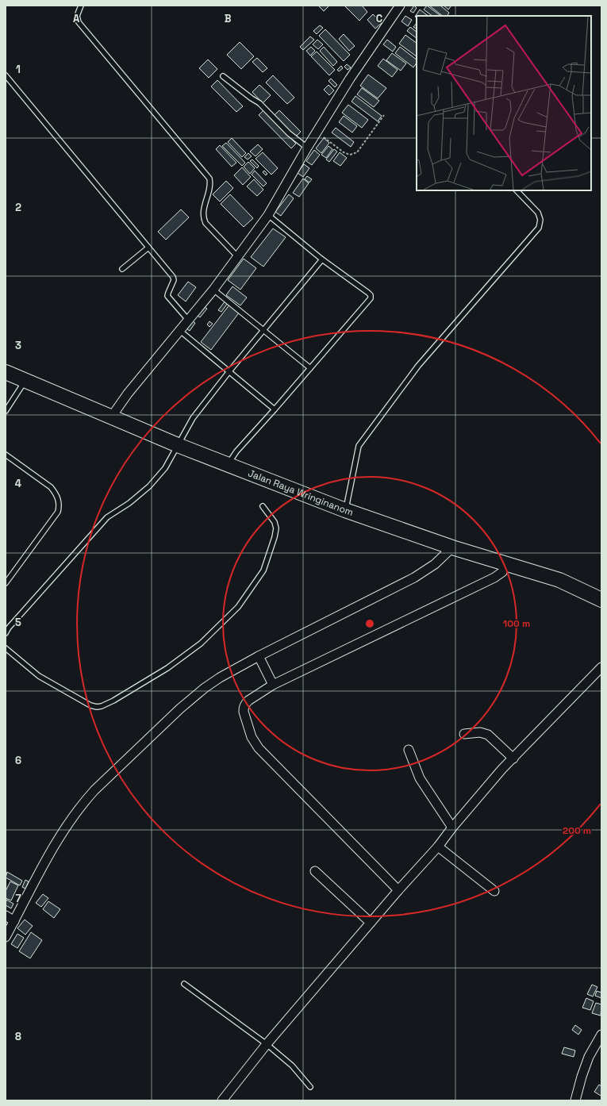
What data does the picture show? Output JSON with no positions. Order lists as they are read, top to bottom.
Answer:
{
  "streets": {
    "main road": ["Jalan Raya Wringinanom"]
  },
  "grid": {
    "columns": ["A", "B", "C"],
    "rows": [
      "1",
      "2",
      "3",
      "4",
      "5",
      "6",
      "7",
      "8"
    ]
  },
  "rings": ["100 m", "200 m"]
}
